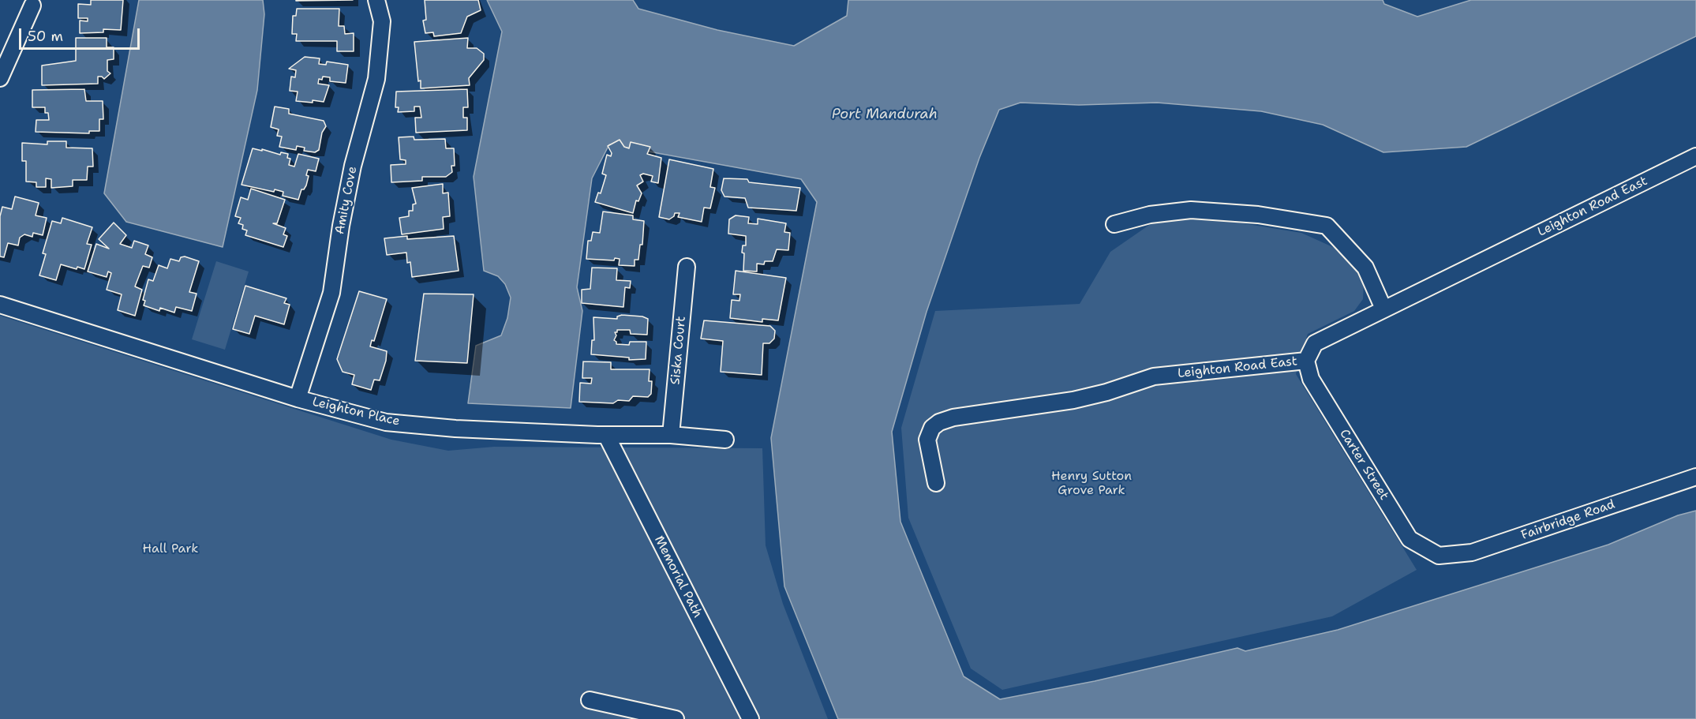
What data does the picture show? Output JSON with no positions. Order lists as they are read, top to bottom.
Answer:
{
  "streets": {
    "street": [
      "Amity Cove",
      "Leighton Road East",
      "Siska Court",
      "Leighton Place",
      "Carter Street",
      "Fairbridge Road",
      "Memorial Path"
    ]
  },
  "crossings": [
    ["Amity Cove", "Leighton Place"],
    ["Leighton Road East", "Carter Street"],
    ["Siska Court", "Leighton Place"],
    ["Leighton Place", "Memorial Path"],
    ["Carter Street", "Fairbridge Road"]
  ],
  "water": ["Port Mandurah"],
  "parks": ["Henry Sutton Grove Park", "Hall Park"],
  "scale_bar": "50 m"
}
